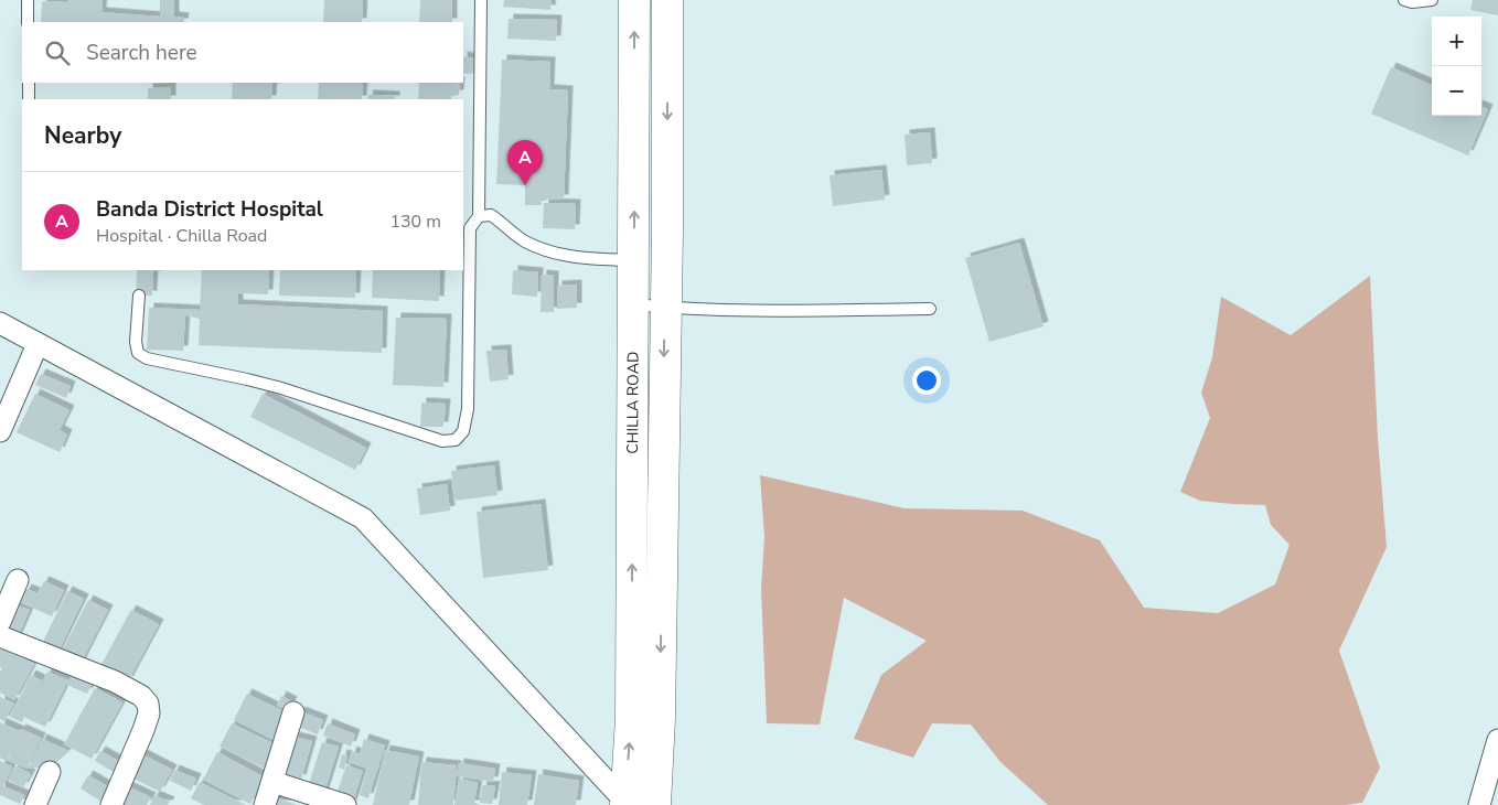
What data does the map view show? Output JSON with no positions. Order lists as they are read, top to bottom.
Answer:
{
  "streets": {
    "main road": ["CHILLA ROAD"]
  },
  "page": {
    "map_buttons": ["+", "−"],
    "search": "Search here",
    "heading": "Nearby",
    "pins": "A",
    "list": [
      {
        "mark": "A",
        "name": "Banda District Hospital",
        "note": "Hospital · Chilla Road",
        "value": "130 m"
      }
    ]
  }
}
